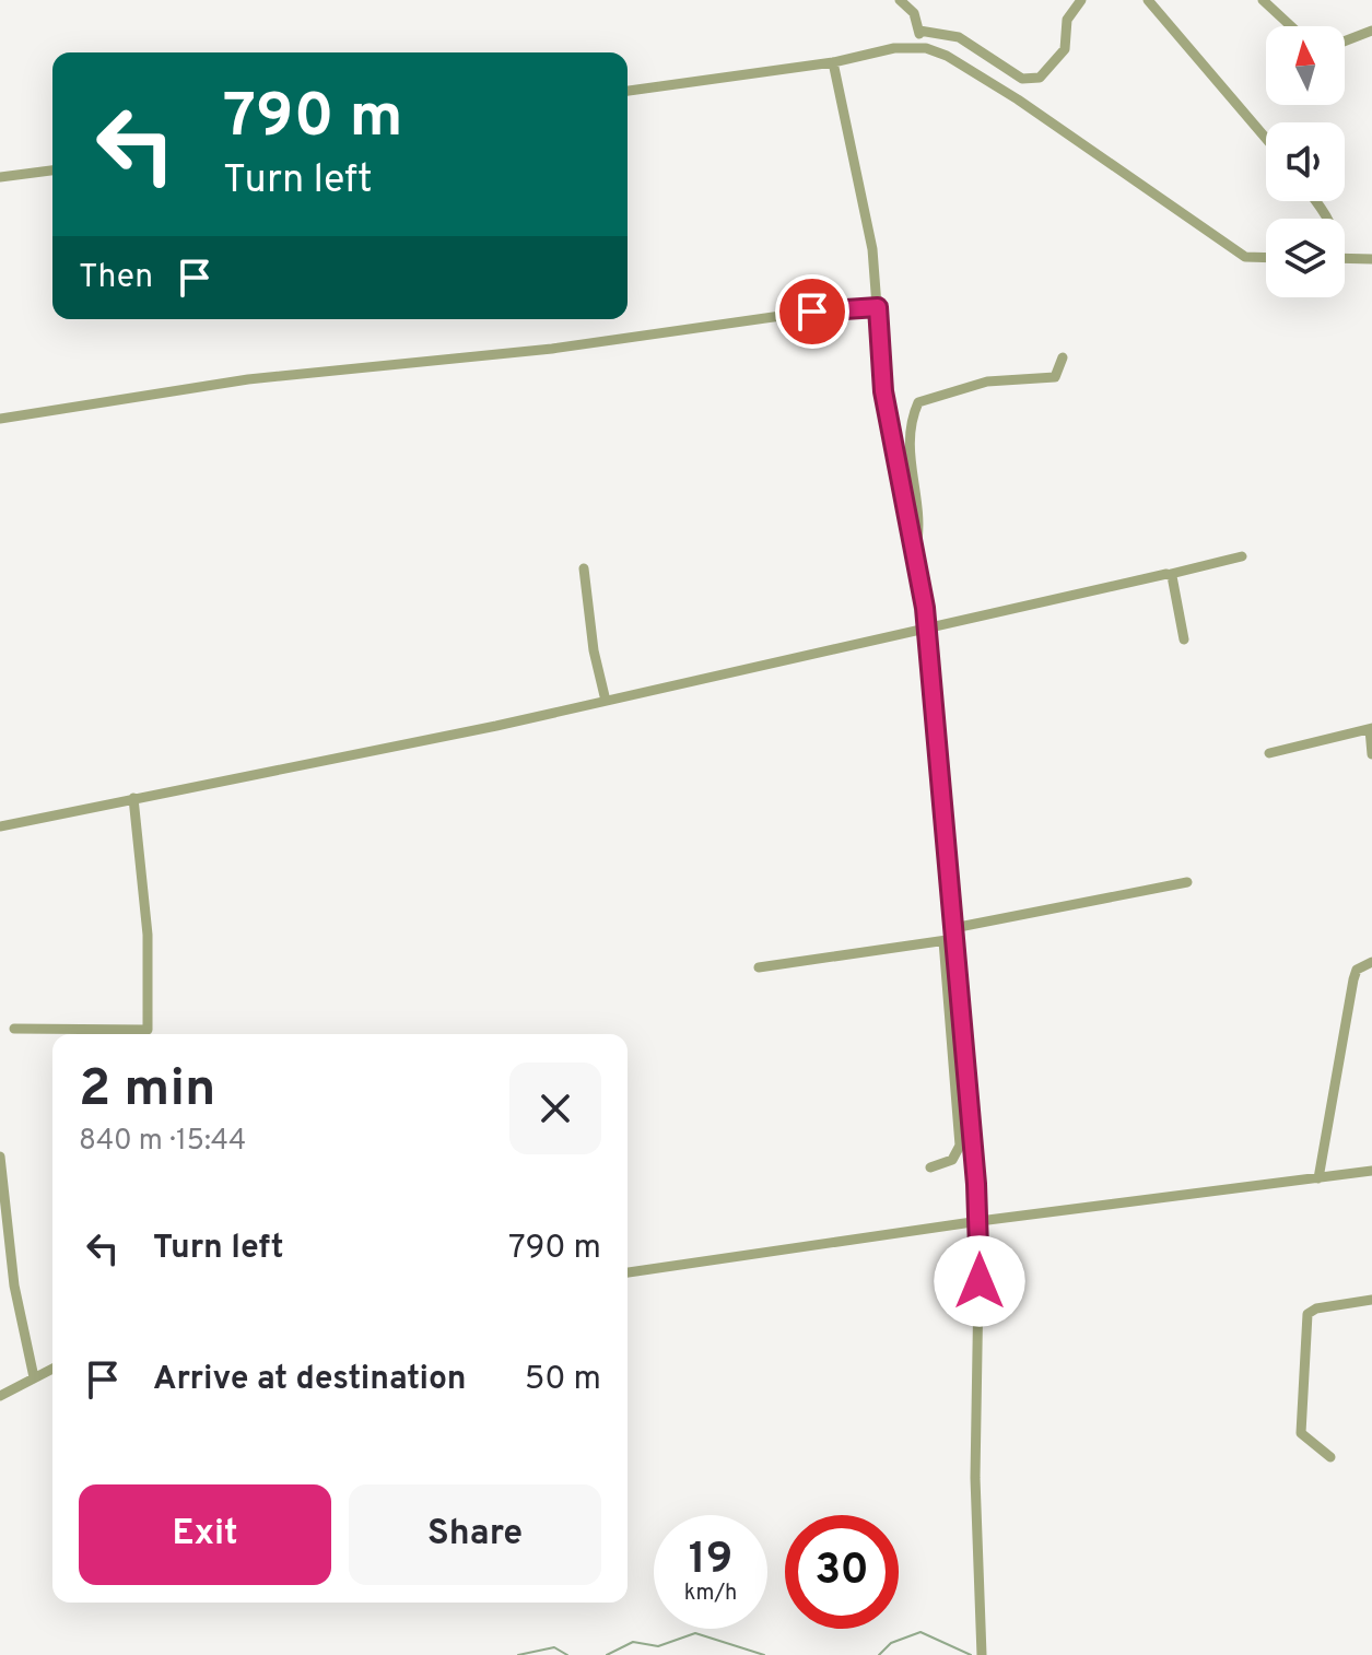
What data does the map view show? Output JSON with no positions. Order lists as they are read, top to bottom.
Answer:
{
  "north": "top",
  "page": {
    "turn": ["790 m", "Turn left"],
    "then": "Then",
    "heading": ["2 min", "840 m · 15:44"],
    "list": [
      {
        "name": "Turn left",
        "value": "790 m"
      },
      {
        "name": "Arrive at destination",
        "value": "50 m"
      }
    ],
    "buttons": ["Exit", "Share"],
    "speed": "19 km/h",
    "limit": "30"
  }
}
